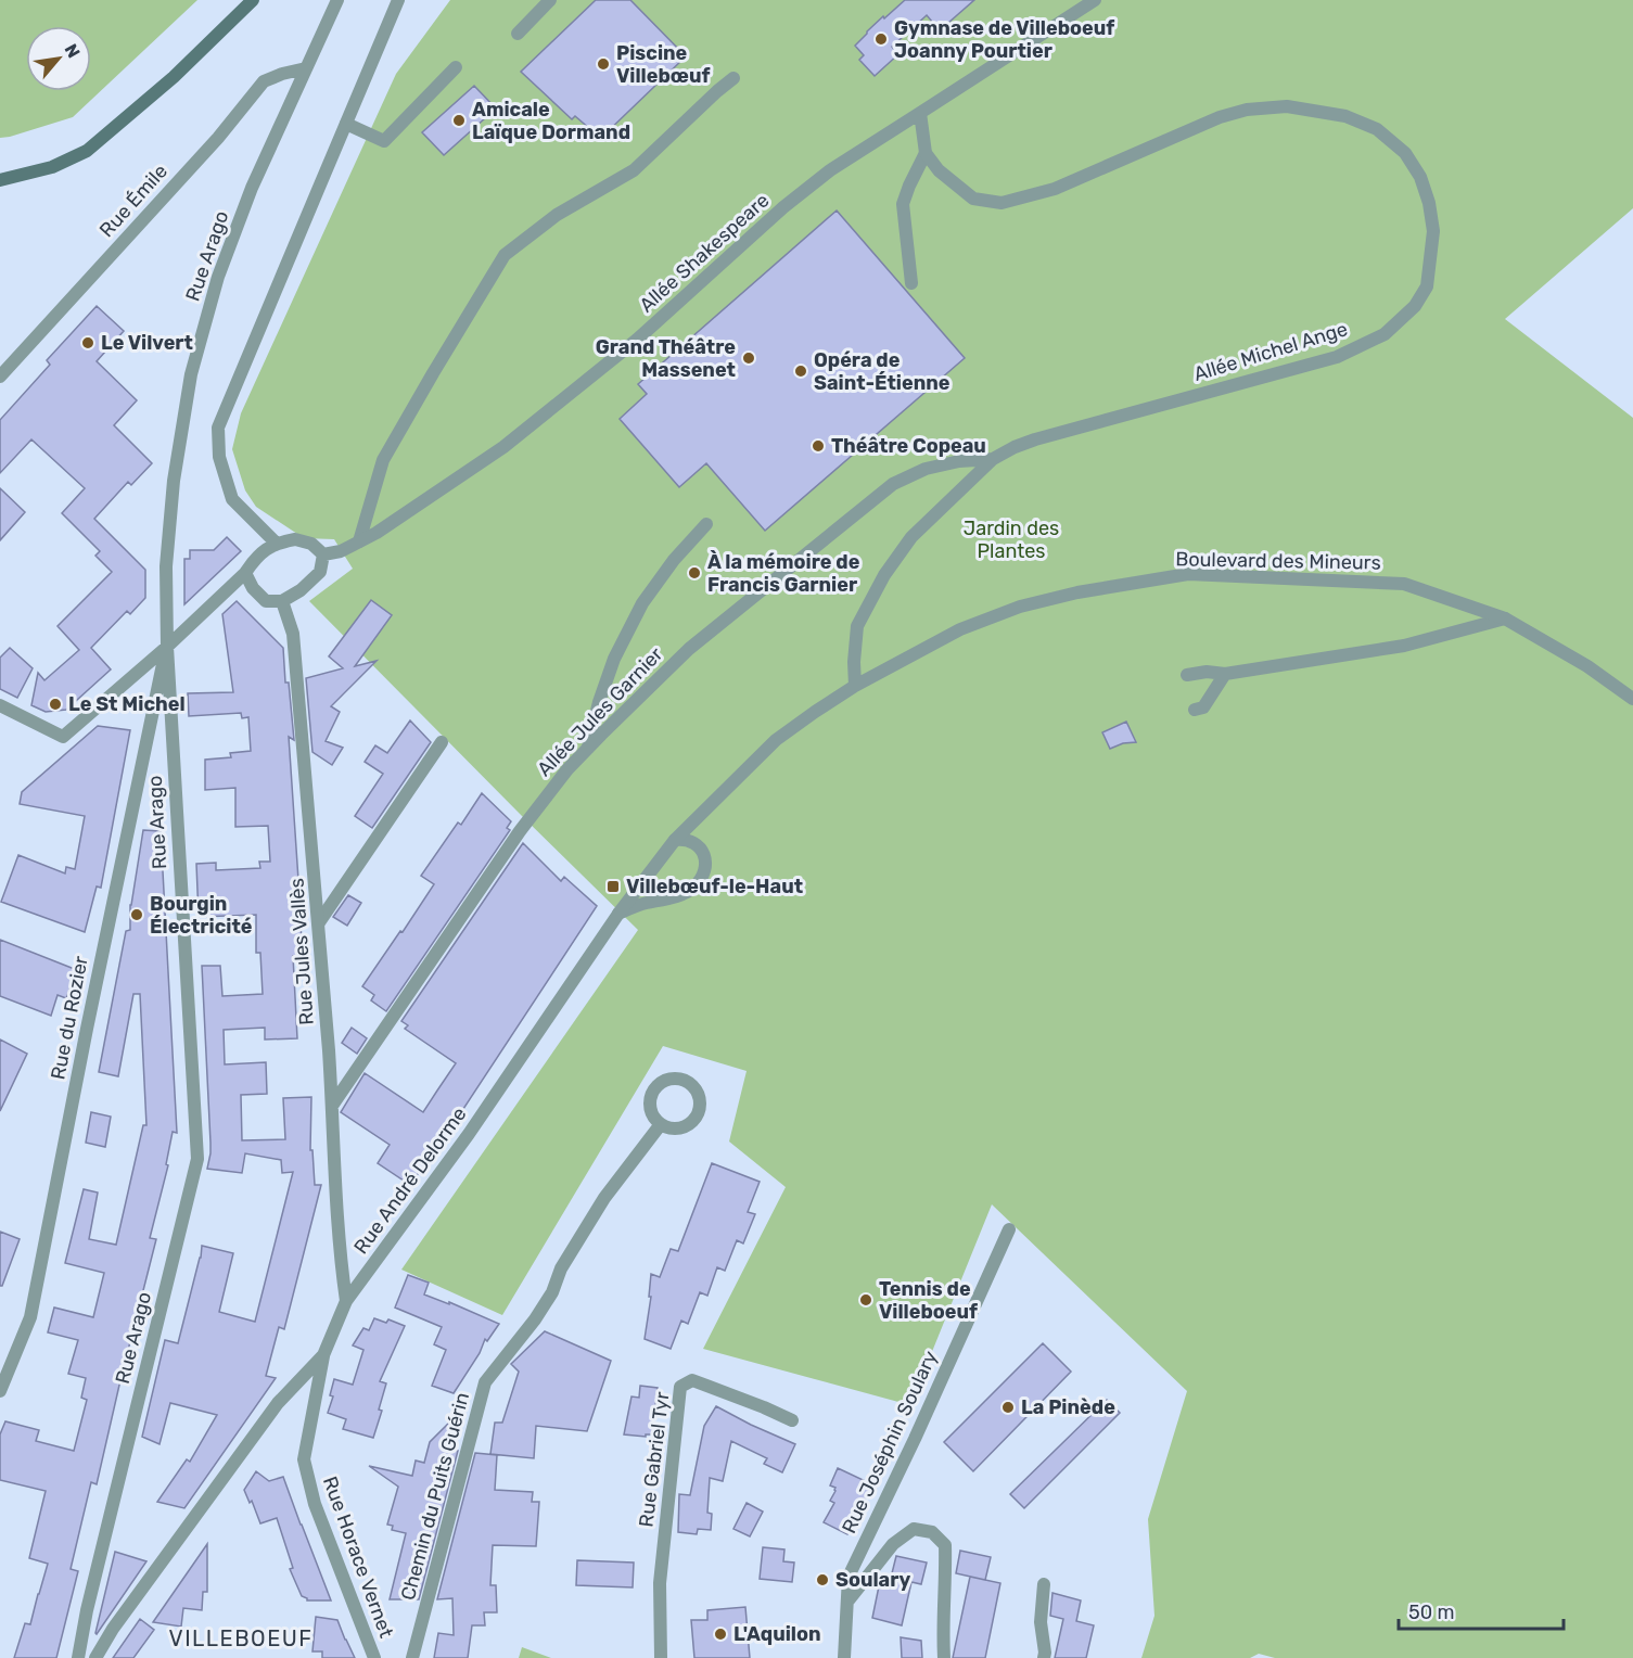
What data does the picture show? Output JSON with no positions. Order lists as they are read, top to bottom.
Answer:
{
  "streets": {
    "street": [
      "Rue Émile",
      "Allée Shakespeare",
      "Rue Arago",
      "Allée Michel Ange",
      "Boulevard des Mineurs",
      "Allée Jules Garnier",
      "Rue Jules Vallès",
      "Rue du Rozier",
      "Rue André Delorme",
      "Rue Joséphin Soulary",
      "Rue Gabriel Tyr",
      "Chemin du Puits Guérin",
      "Rue Horace Vernet"
    ]
  },
  "crossings": [
    ["Rue Émile", "Rue Arago"],
    ["Allée Shakespeare", "Rue Jules Vallès"],
    ["Rue Arago", "Rue du Rozier"],
    ["Allée Michel Ange", "Boulevard des Mineurs"],
    ["Allée Michel Ange", "Allée Jules Garnier"],
    ["Boulevard des Mineurs", "Rue André Delorme"],
    ["Allée Jules Garnier", "Rue Jules Vallès"],
    ["Rue Jules Vallès", "Rue André Delorme"],
    ["Rue André Delorme", "Rue Horace Vernet"]
  ],
  "districts": ["VILLEBOEUF"],
  "parks": ["Jardin des Plantes"],
  "places": {
    "other": [
      "Gymnase de Villeboeuf Joanny Pourtier",
      "Piscine Villebœuf",
      "Amicale Laïque Dormand",
      "Le Vilvert",
      "Grand Théâtre Massenet",
      "Opéra de Saint-Étienne",
      "Théâtre Copeau",
      "À la mémoire de Francis Garnier",
      "Le St Michel",
      "Bourgin Électricité",
      "Tennis de Villeboeuf",
      "La Pinède",
      "Soulary",
      "L'Aquilon"
    ],
    "transit": ["Villebœuf-le-Haut"]
  },
  "scale_bar": "50 m",
  "north": "top right"
}
